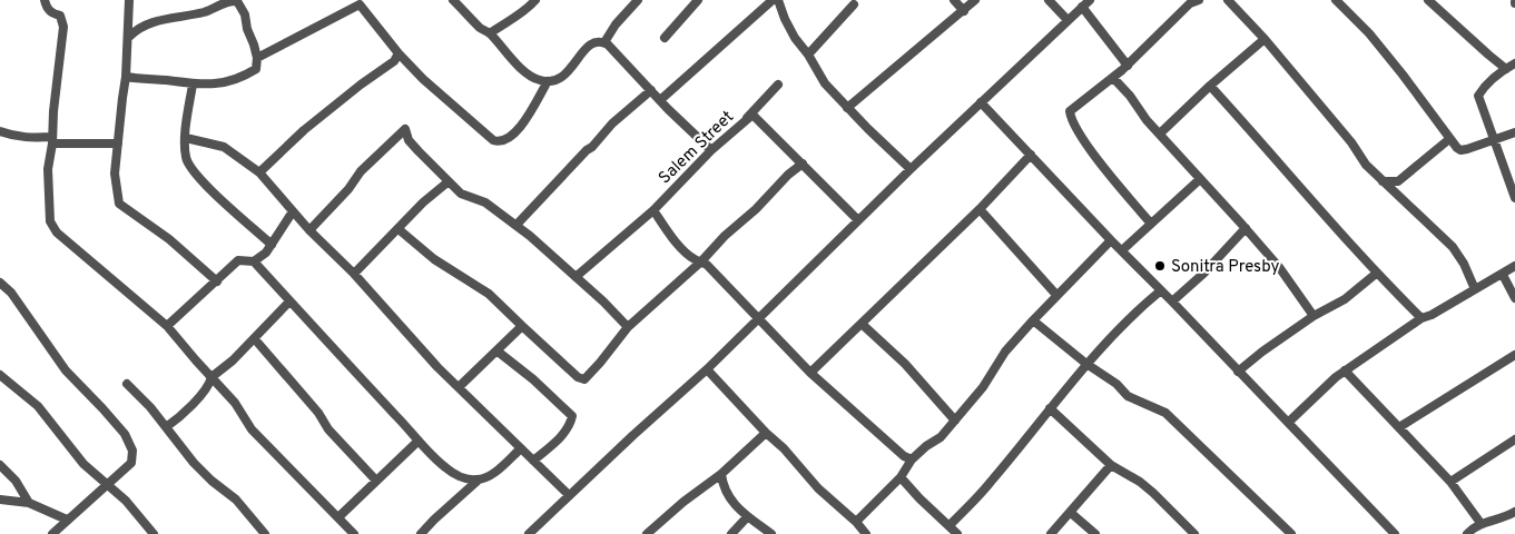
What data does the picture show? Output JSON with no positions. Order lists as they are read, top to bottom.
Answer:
{
  "streets": {
    "street": ["Salem Street"]
  },
  "places": ["Sonitra Presby"]
}
